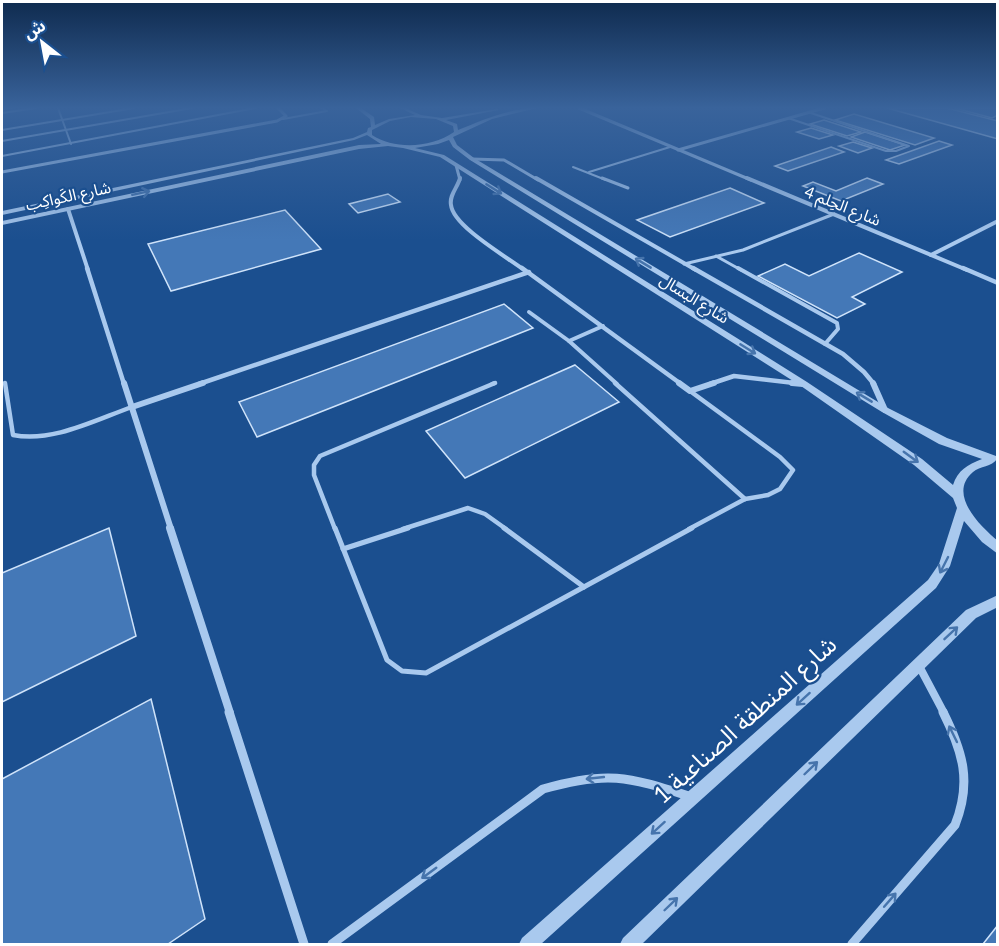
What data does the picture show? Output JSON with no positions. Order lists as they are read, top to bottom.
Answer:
{
  "streets": {
    "street": [
      "شارع الكَواكِب",
      "شارع الحِلم 4",
      "شارع البسال",
      "شارع المنطقة الصناعية 1"
    ]
  },
  "north": "top left"
}
